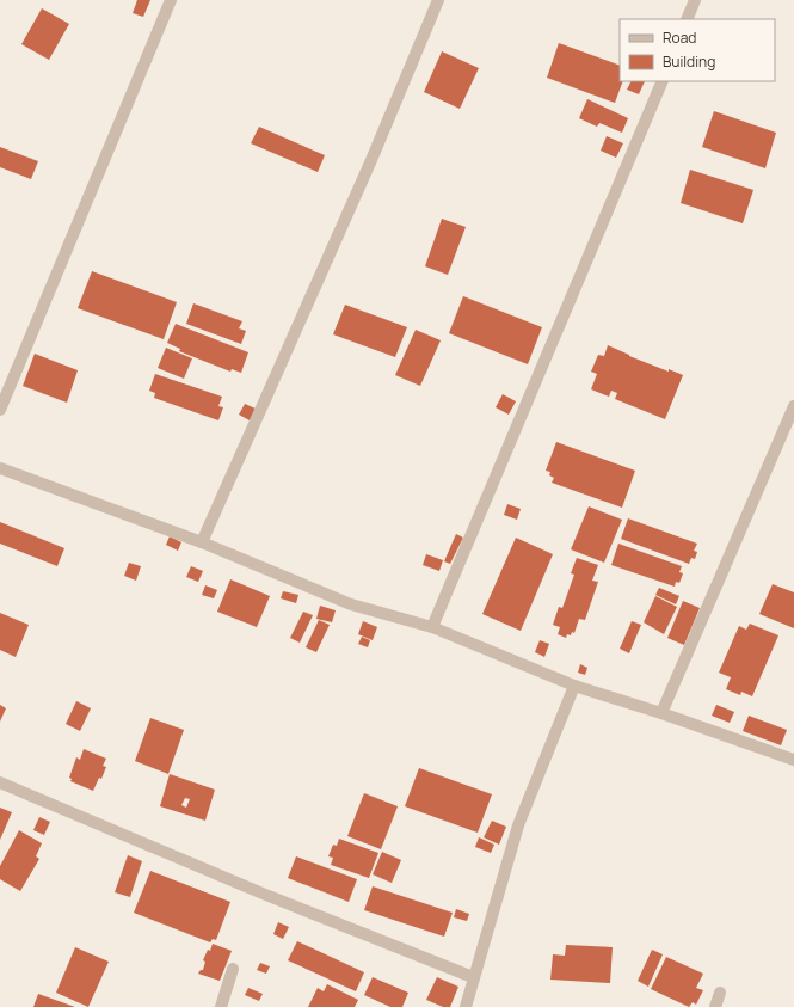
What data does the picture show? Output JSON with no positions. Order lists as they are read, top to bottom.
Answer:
{
  "legend": ["Road", "Building"]
}
